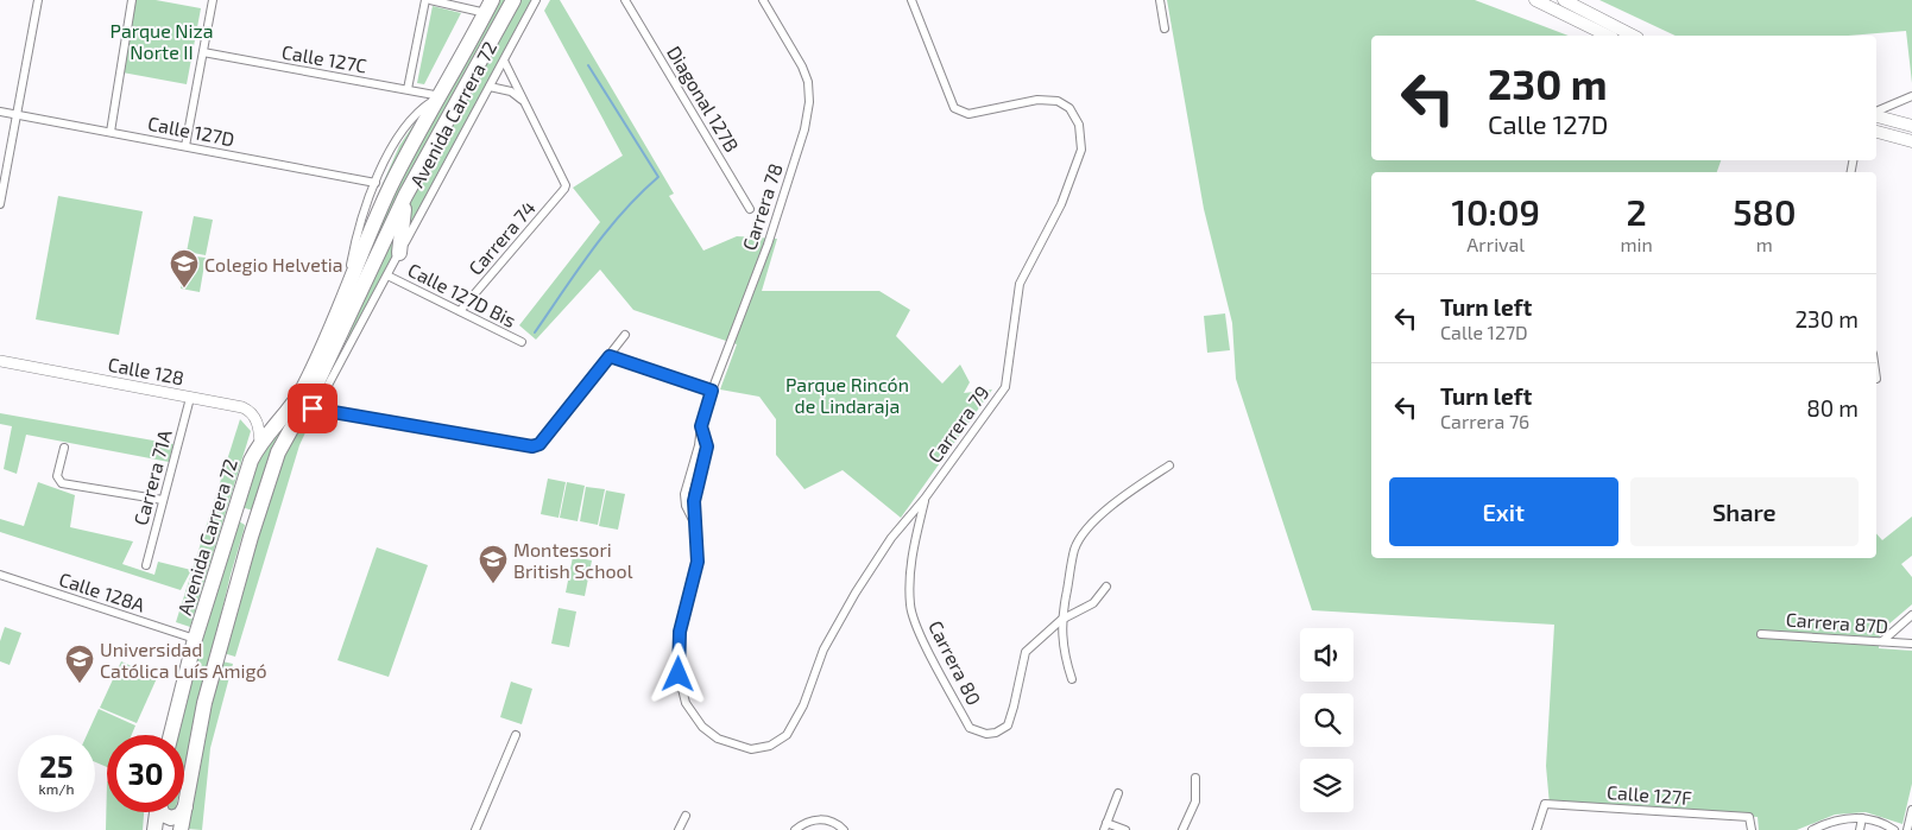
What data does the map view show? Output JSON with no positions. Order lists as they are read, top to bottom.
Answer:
{
  "streets": {
    "highway": ["Avenida Carrera 72"],
    "street": [
      "Calle 127C",
      "Diagonal 127B",
      "Calle 127D",
      "Carrera 78",
      "Carrera 74",
      "Calle 127D Bis",
      "Calle 128",
      "Carrera 79",
      "Carrera 71A",
      "Calle 128A",
      "Carrera 87D",
      "Carrera 80",
      "Calle 127F"
    ]
  },
  "crossings": [
    ["Calle 127C", "Avenida Carrera 72"],
    ["Avenida Carrera 72", "Calle 127D"],
    ["Avenida Carrera 72", "Calle 127D Bis"],
    ["Avenida Carrera 72", "Calle 128"],
    ["Avenida Carrera 72", "Calle 128A"],
    ["Carrera 78", "Carrera 79"],
    ["Carrera 74", "Calle 127D Bis"],
    ["Calle 128", "Carrera 71A"],
    ["Carrera 79", "Carrera 80"]
  ],
  "parks": ["Parque Niza Norte II", "Parque Rincón de Lindaraja"],
  "places": {
    "school or university": ["Colegio Helvetia", "Montessori British School", "Universidad Católica Luís Amigó"]
  },
  "page": {
    "turn": ["230 m", "Calle 127D"],
    "eta": [
      "10:09",
      "Arrival",
      "2",
      "min",
      "580",
      "m"
    ],
    "list": [
      {
        "name": "Turn left",
        "note": "Calle 127D",
        "value": "230 m"
      },
      {
        "name": "Turn left",
        "note": "Carrera 76",
        "value": "80 m"
      }
    ],
    "buttons": ["Exit", "Share"],
    "speed": "25 km/h",
    "limit": "30"
  }
}
